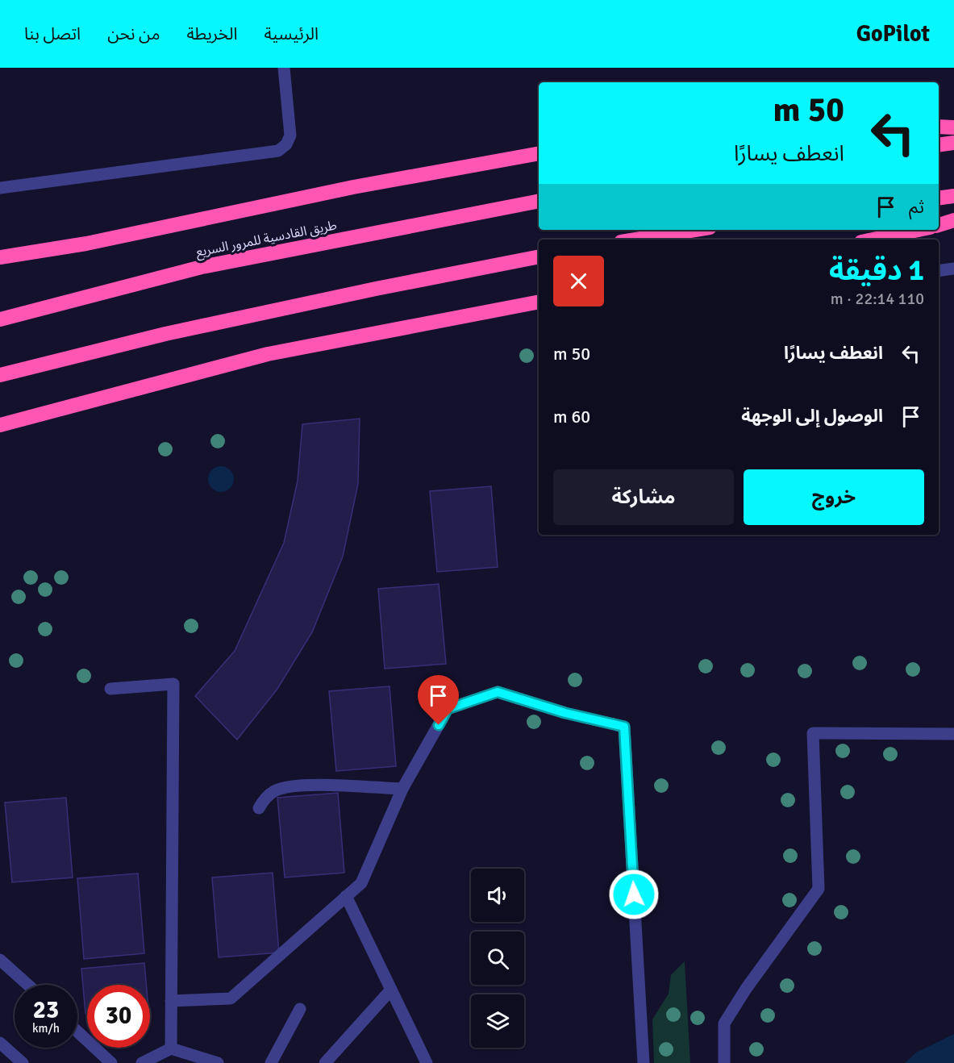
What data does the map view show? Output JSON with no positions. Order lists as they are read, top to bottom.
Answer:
{
  "streets": {
    "highway": ["طريق القادسية للمرور السريع"]
  },
  "page": {
    "header": "GoPilot",
    "nav": [
      "الرئيسية",
      "الخريطة",
      "من نحن",
      "اتصل بنا"
    ],
    "turn": ["50 m", "انعطف يسارًا"],
    "then": "ثم",
    "heading": ["1 دقيقة", "110 m · 22:14"],
    "list": [
      {
        "name": "انعطف يسارًا",
        "value": "50 m"
      },
      {
        "name": "الوصول إلى الوجهة",
        "value": "60 m"
      }
    ],
    "buttons": ["خروج", "مشاركة"],
    "speed": "23 km/h",
    "limit": "30"
  }
}
